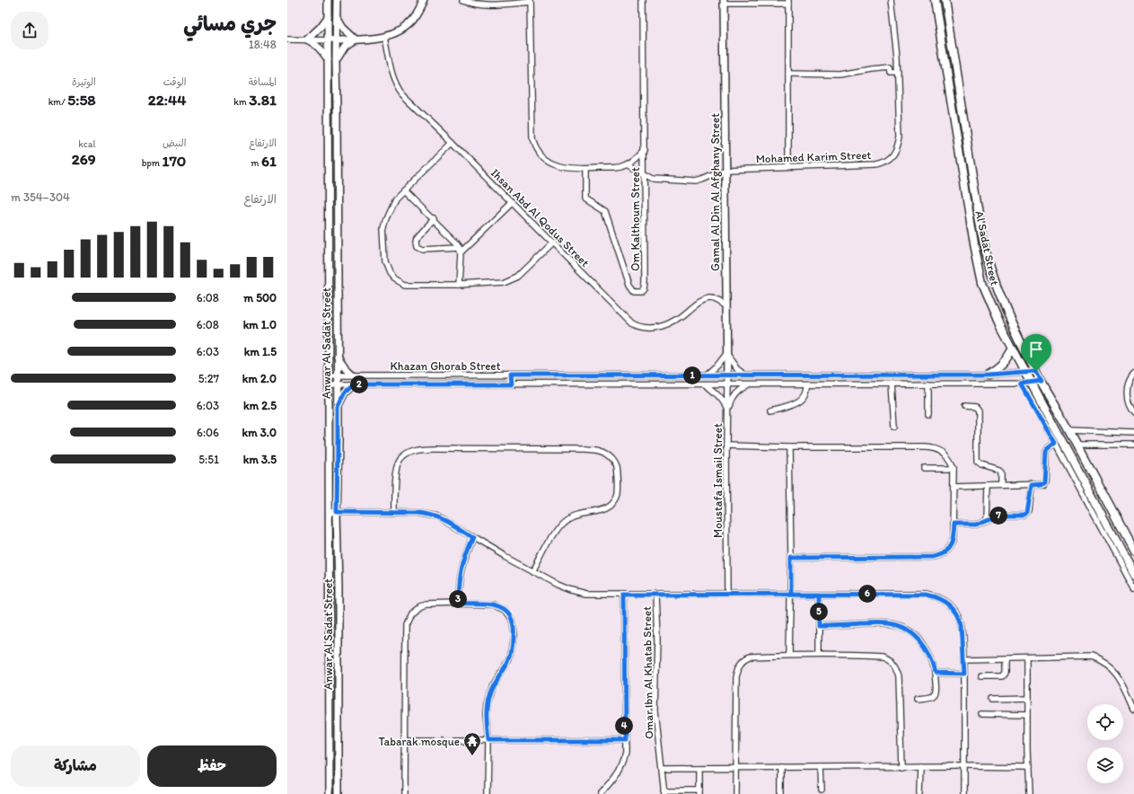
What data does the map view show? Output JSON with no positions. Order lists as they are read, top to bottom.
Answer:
{
  "streets": {
    "main road": ["Al Sadat Street"],
    "street": [
      "Mohamed Karim Street",
      "Gamal Al Din Al Afghany Street",
      "Ihsan Abd Al Qodus Street",
      "Om Kalthoum Street",
      "Anwar Al Sadat Street",
      "Khazan Ghorab Street",
      "Moustafa Ismail Street",
      "Omar Ibn Al Khatab Street"
    ]
  },
  "crossings": [
    ["Mohamed Karim Street", "Gamal Al Din Al Afghany Street"],
    ["Gamal Al Din Al Afghany Street", "Ihsan Abd Al Qodus Street"],
    ["Gamal Al Din Al Afghany Street", "Khazan Ghorab Street"],
    ["Gamal Al Din Al Afghany Street", "Moustafa Ismail Street"],
    ["Al Sadat Street", "Khazan Ghorab Street"],
    ["Anwar Al Sadat Street", "Khazan Ghorab Street"],
    ["Khazan Ghorab Street", "Moustafa Ismail Street"]
  ],
  "places": {
    "temple": ["Tabarak mosque"]
  },
  "page": {
    "heading": ["جري مسائي", "18:48"],
    "stats": [
      ["المسافة", "3.81 km"],
      ["الوقت", "22:44"],
      ["الوتيرة", "5:58 /km"],
      ["الارتفاع", "61 m"],
      ["النبض", "170 bpm"],
      ["kcal", "269"]
    ],
    "chart": ["الارتفاع", "304–354 m"],
    "list": [
      {
        "name": "500 m",
        "note": "6:08"
      },
      {
        "name": "1.0 km",
        "note": "6:08"
      },
      {
        "name": "1.5 km",
        "note": "6:03"
      },
      {
        "name": "2.0 km",
        "note": "5:27"
      },
      {
        "name": "2.5 km",
        "note": "6:03"
      },
      {
        "name": "3.0 km",
        "note": "6:06"
      },
      {
        "name": "3.5 km",
        "note": "5:51"
      }
    ],
    "pins": [
      "1",
      "2",
      "7",
      "6",
      "3",
      "5",
      "4"
    ],
    "buttons": ["حفظ", "مشاركة"]
  }
}
